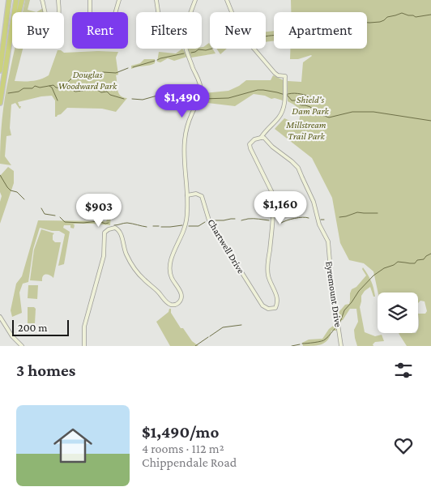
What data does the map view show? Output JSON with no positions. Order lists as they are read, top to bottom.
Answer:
{
  "streets": {
    "street": ["Chartwell Drive", "Eyremount Drive"]
  },
  "crossings": [
    ["Chartwell Drive", "Eyremount Drive"]
  ],
  "parks": ["Douglas Woodward Park", "Shield's Dam Park", "Millstream Trail Park"],
  "scale_bar": "200 m",
  "page": {
    "chip": [
      "Buy",
      "Rent",
      "Filters",
      "New",
      "Apartment"
    ],
    "price": ["$1,490", "$1,160", "$903"],
    "scale": "200 m",
    "heading": "3 homes",
    "list": [
      {
        "name": "$1,490/mo",
        "note": "4 rooms · 112 m² · Chippendale Road"
      }
    ]
  }
}
